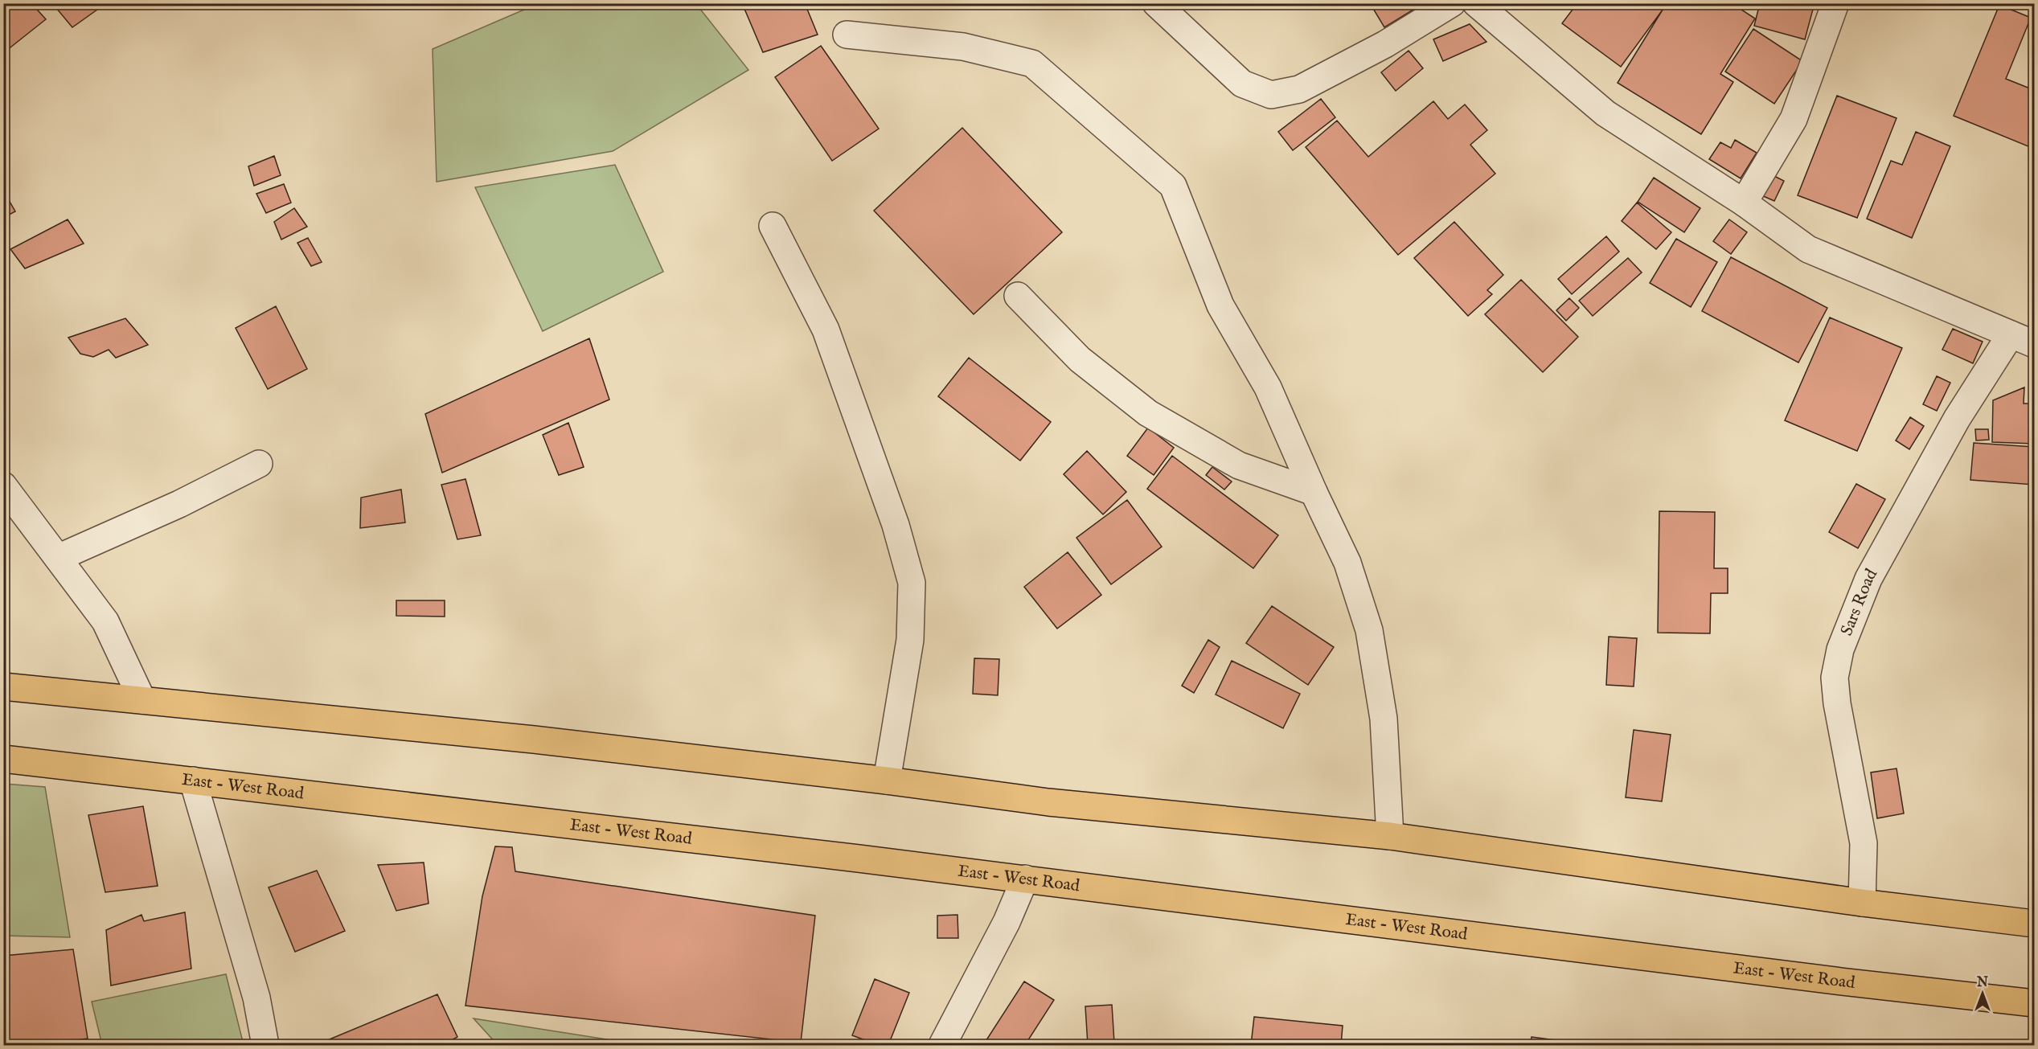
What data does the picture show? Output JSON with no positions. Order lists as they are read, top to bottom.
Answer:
{
  "streets": {
    "main road": ["East - West Road"],
    "street": ["Sars Road"]
  },
  "north": "top"
}
